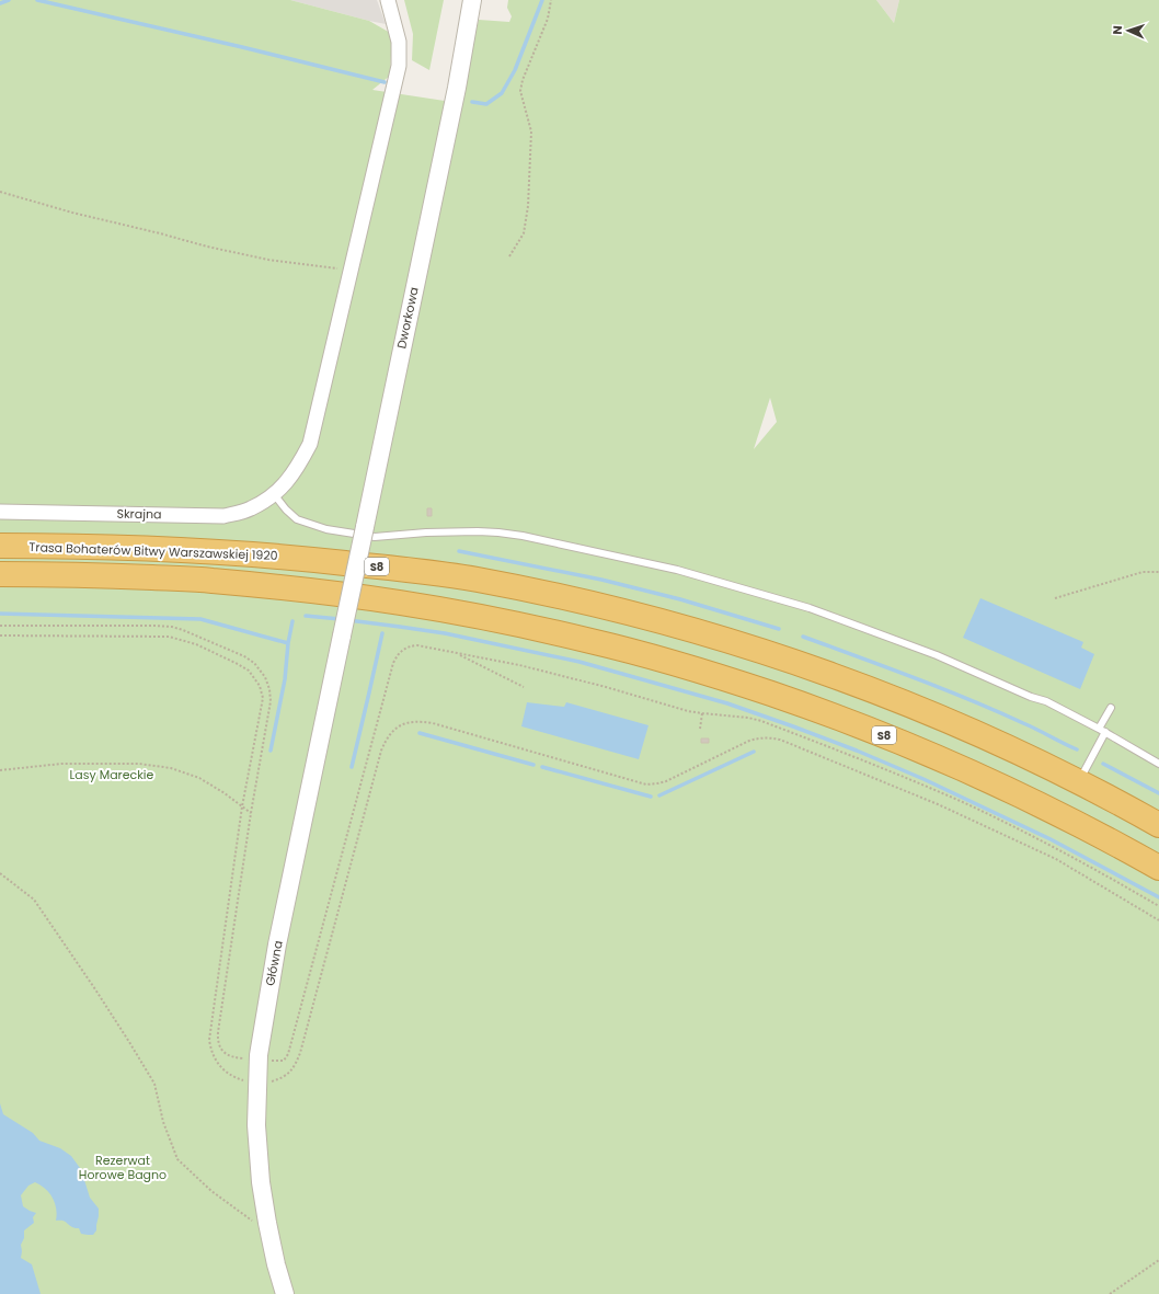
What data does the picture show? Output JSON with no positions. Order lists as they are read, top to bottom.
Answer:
{
  "streets": {
    "highway": ["Trasa Bohaterów Bitwy Warszawskiej 1920", "S8"],
    "street": ["Dworkowa", "Skrajna", "Główna"]
  },
  "crossings": [
    ["Dworkowa", "Główna"],
    ["Trasa Bohaterów Bitwy Warszawskiej 1920", "S8"]
  ],
  "parks": ["Lasy Mareckie", "Rezerwat Horowe Bagno"],
  "north": "left"
}
